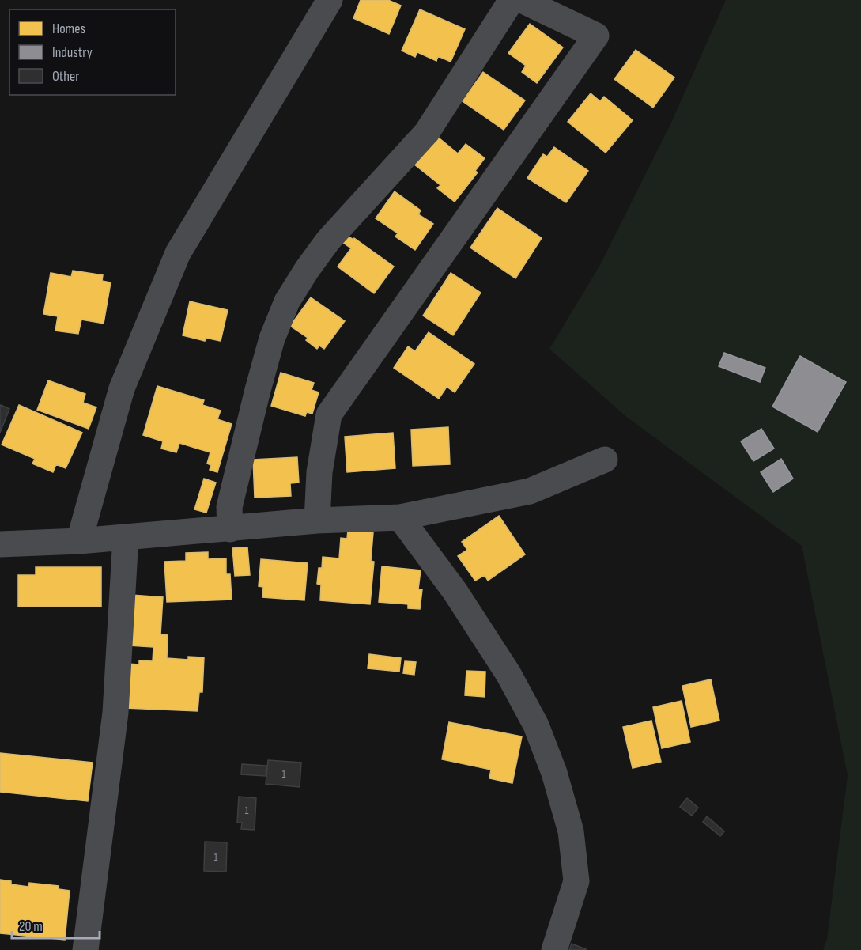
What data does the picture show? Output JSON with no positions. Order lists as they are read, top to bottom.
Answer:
{
  "house_numbers": ["1", "1", "1"],
  "legend": ["Homes", "Industry", "Other"],
  "scale_bar": "20 m"
}
